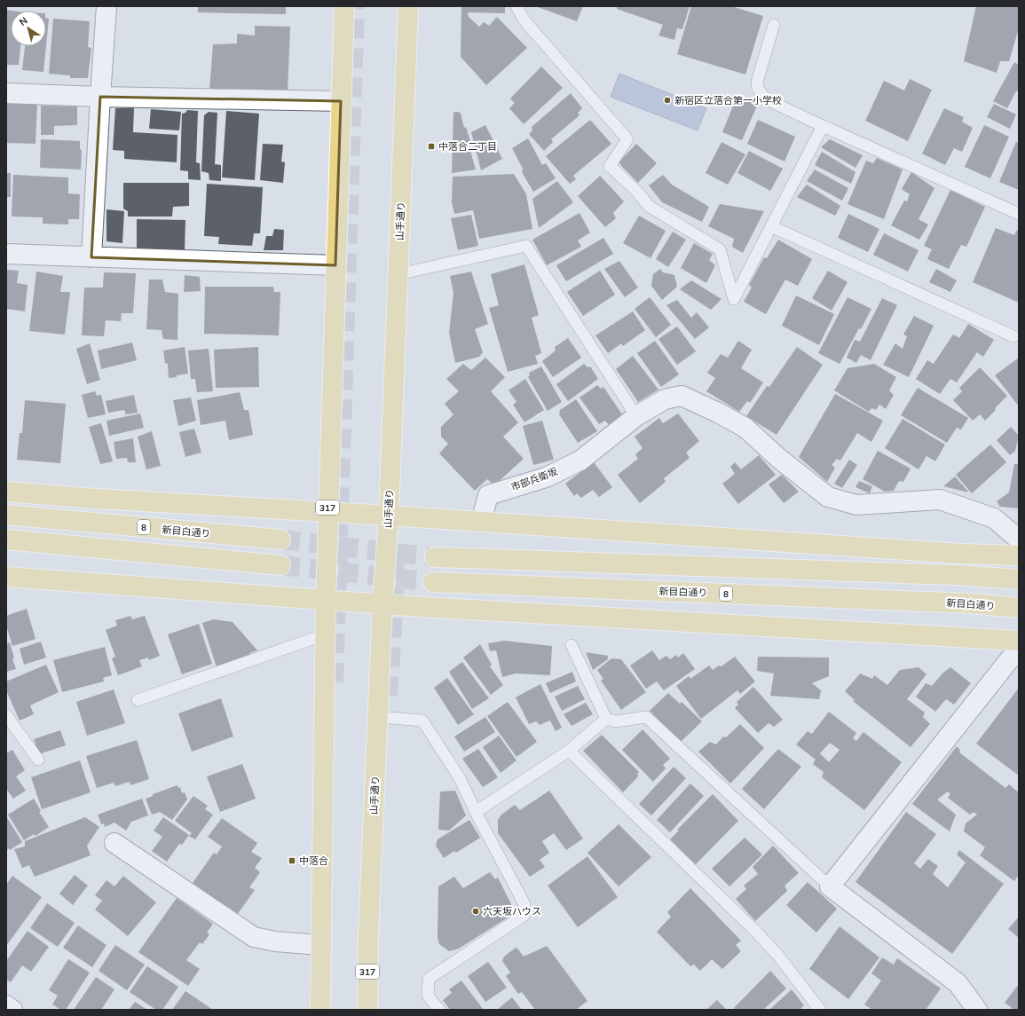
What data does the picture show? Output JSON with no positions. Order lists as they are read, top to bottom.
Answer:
{
  "streets": {
    "main road": [
      "山手通り",
      "317",
      "8",
      "新目白通り"
    ],
    "street": ["市部兵衛坂"]
  },
  "places": {
    "other": ["新宿区立落合第一小学校", "六天坂ハウス"],
    "transit": ["中落合二丁目", "中落合"]
  },
  "north": "top left"
}
